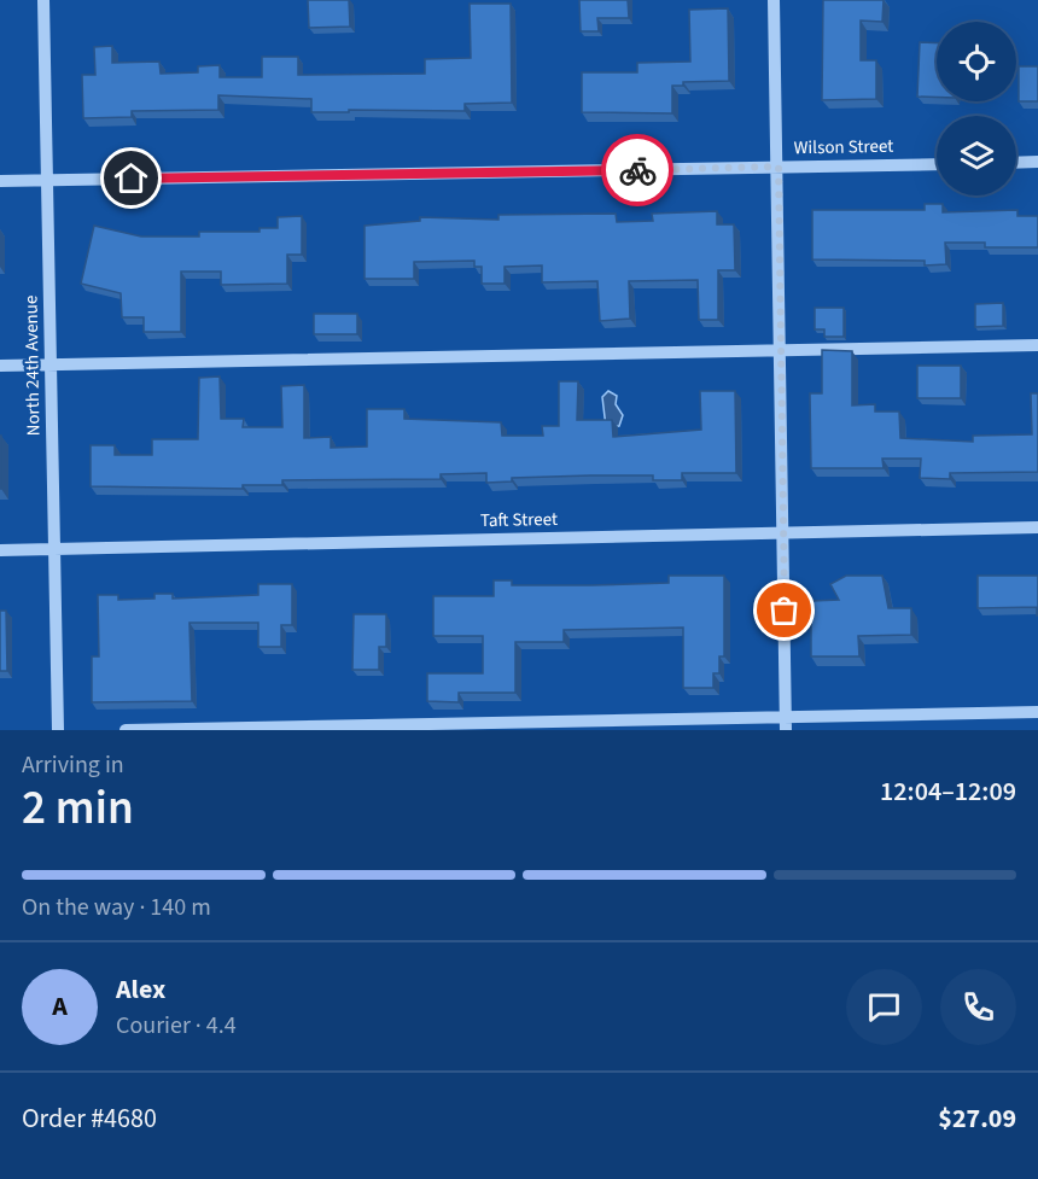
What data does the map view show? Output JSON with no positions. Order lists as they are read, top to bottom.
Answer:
{
  "streets": {
    "street": ["Wilson Street", "North 24th Avenue", "Taft Street"]
  },
  "crossings": [
    ["Wilson Street", "North 24th Avenue"],
    ["North 24th Avenue", "Taft Street"]
  ],
  "page": {
    "heading": ["2 min", "Arriving in", "12:04–12:09"],
    "panel": [
      "Alex",
      "Courier · 4.4",
      "Order #4680",
      "$27.09"
    ],
    "bar": "On the way · 140 m",
    "round": "A"
  }
}
